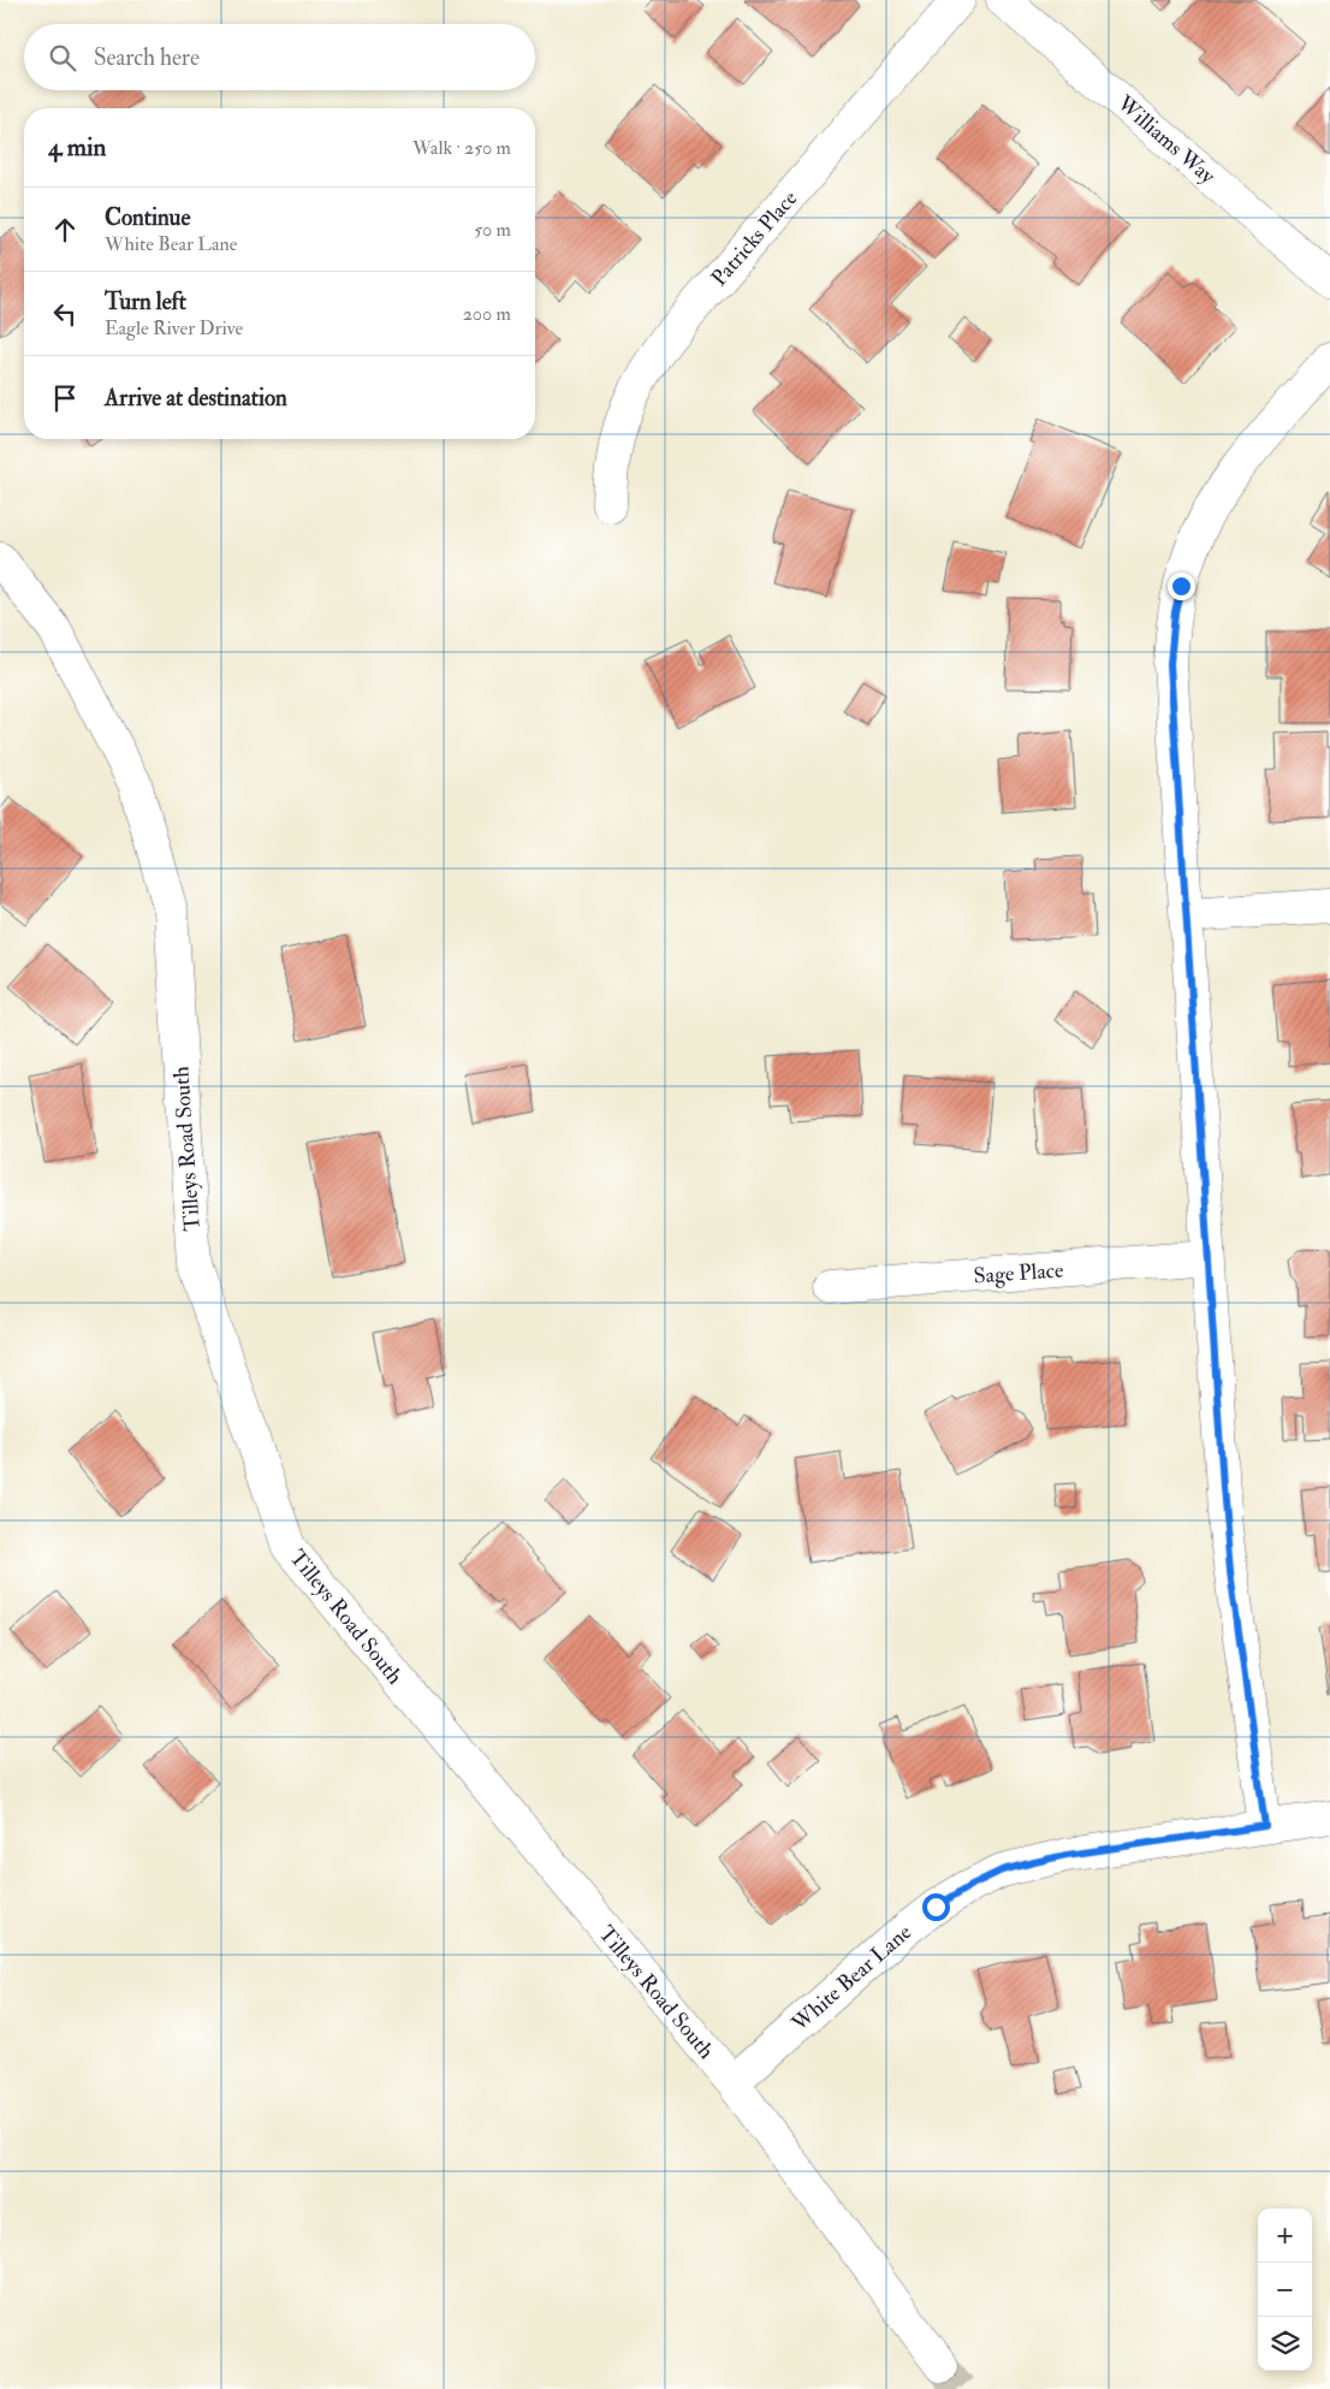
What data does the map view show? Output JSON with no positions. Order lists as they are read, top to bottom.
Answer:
{
  "streets": {
    "street": [
      "Williams Way",
      "Patricks Place",
      "Tilleys Road South",
      "Sage Place",
      "White Bear Lane"
    ]
  },
  "crossings": [
    ["Tilleys Road South", "White Bear Lane"]
  ],
  "page": {
    "search": "Search here",
    "heading": ["4 min", "Walk · 250 m"],
    "list": [
      ["Continue", "White Bear Lane", "50 m"],
      ["Turn left", "Eagle River Drive", "200 m"],
      "Arrive at destination"
    ],
    "map_buttons": ["+", "−"]
  }
}
